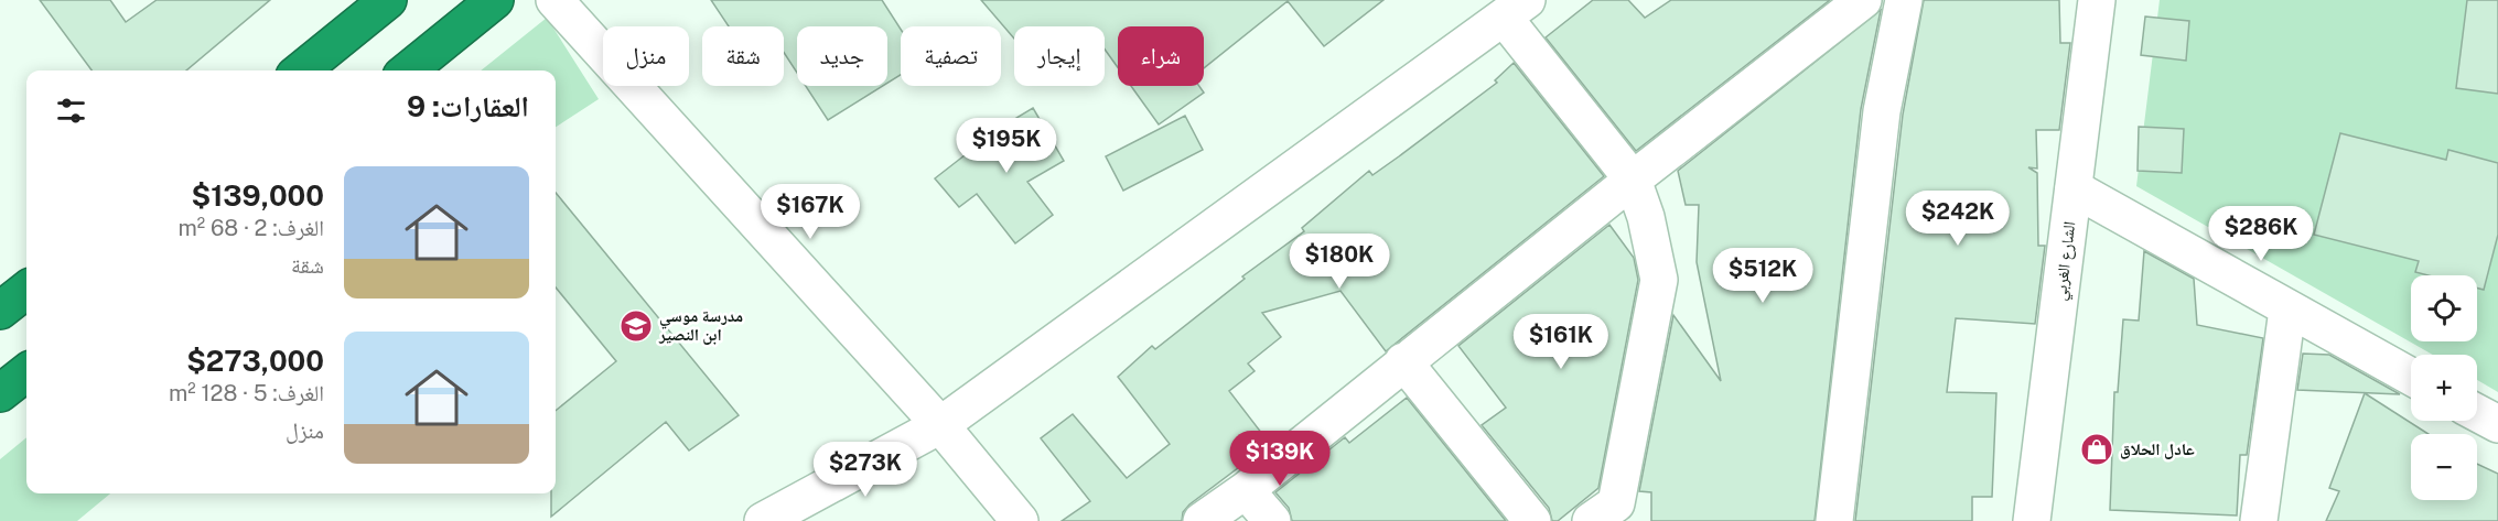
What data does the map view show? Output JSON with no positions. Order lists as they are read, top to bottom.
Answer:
{
  "streets": {
    "street": ["الشارع الغربي"]
  },
  "places": {
    "school or university": ["مدرسة موسي ابن النصير"],
    "shop": ["عادل الحلاق"]
  },
  "page": {
    "chip": [
      "شراء",
      "إيجار",
      "تصفية",
      "جديد",
      "شقة",
      "منزل"
    ],
    "heading": "العقارات: 9",
    "price": [
      "$195K",
      "$167K",
      "$242K",
      "$286K",
      "$180K",
      "$512K",
      "$161K",
      "$139K",
      "$273K"
    ],
    "list": [
      {
        "name": "$139,000",
        "note": "الغرف: 2 · 68 m² · شقة"
      },
      {
        "name": "$273,000",
        "note": "الغرف: 5 · 128 m² · منزل"
      }
    ],
    "map_buttons": ["+", "−"]
  }
}
